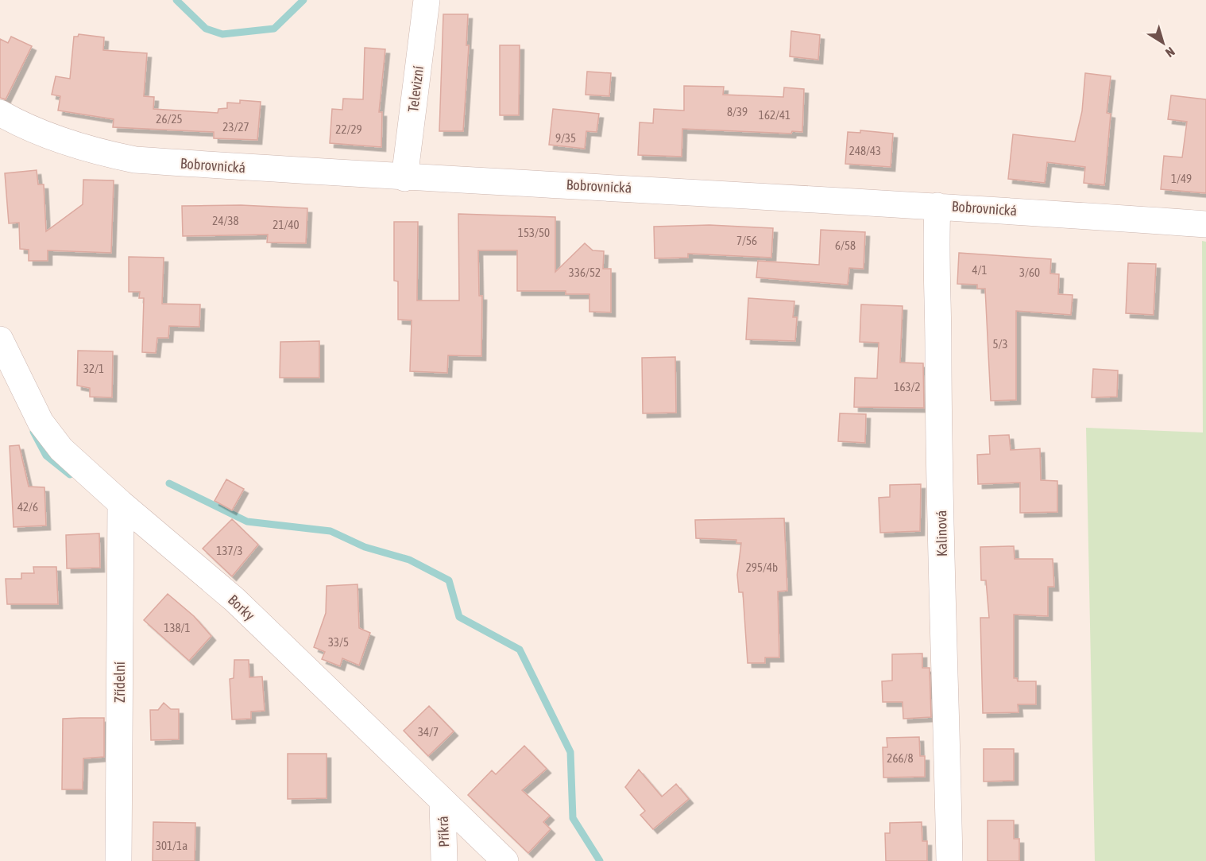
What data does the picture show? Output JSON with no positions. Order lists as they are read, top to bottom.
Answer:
{
  "streets": {
    "street": [
      "Televizní",
      "Bobrovnická",
      "Kalinová",
      "Borky",
      "Zřídelní",
      "Příkrá"
    ]
  },
  "crossings": [
    ["Televizní", "Bobrovnická"],
    ["Bobrovnická", "Kalinová"],
    ["Borky", "Zřídelní"],
    ["Borky", "Příkrá"]
  ],
  "house_numbers": [
    "8/39",
    "162/41",
    "26/25",
    "23/27",
    "22/29",
    "9/35",
    "248/43",
    "1/49",
    "24/38",
    "21/40",
    "153/50",
    "7/56",
    "6/58",
    "4/1",
    "336/52",
    "3/60",
    "5/3",
    "32/1",
    "163/2",
    "42/6",
    "137/3",
    "295/4b",
    "138/1",
    "33/5",
    "34/7",
    "266/8",
    "301/1a"
  ],
  "north": "bottom right"
}
